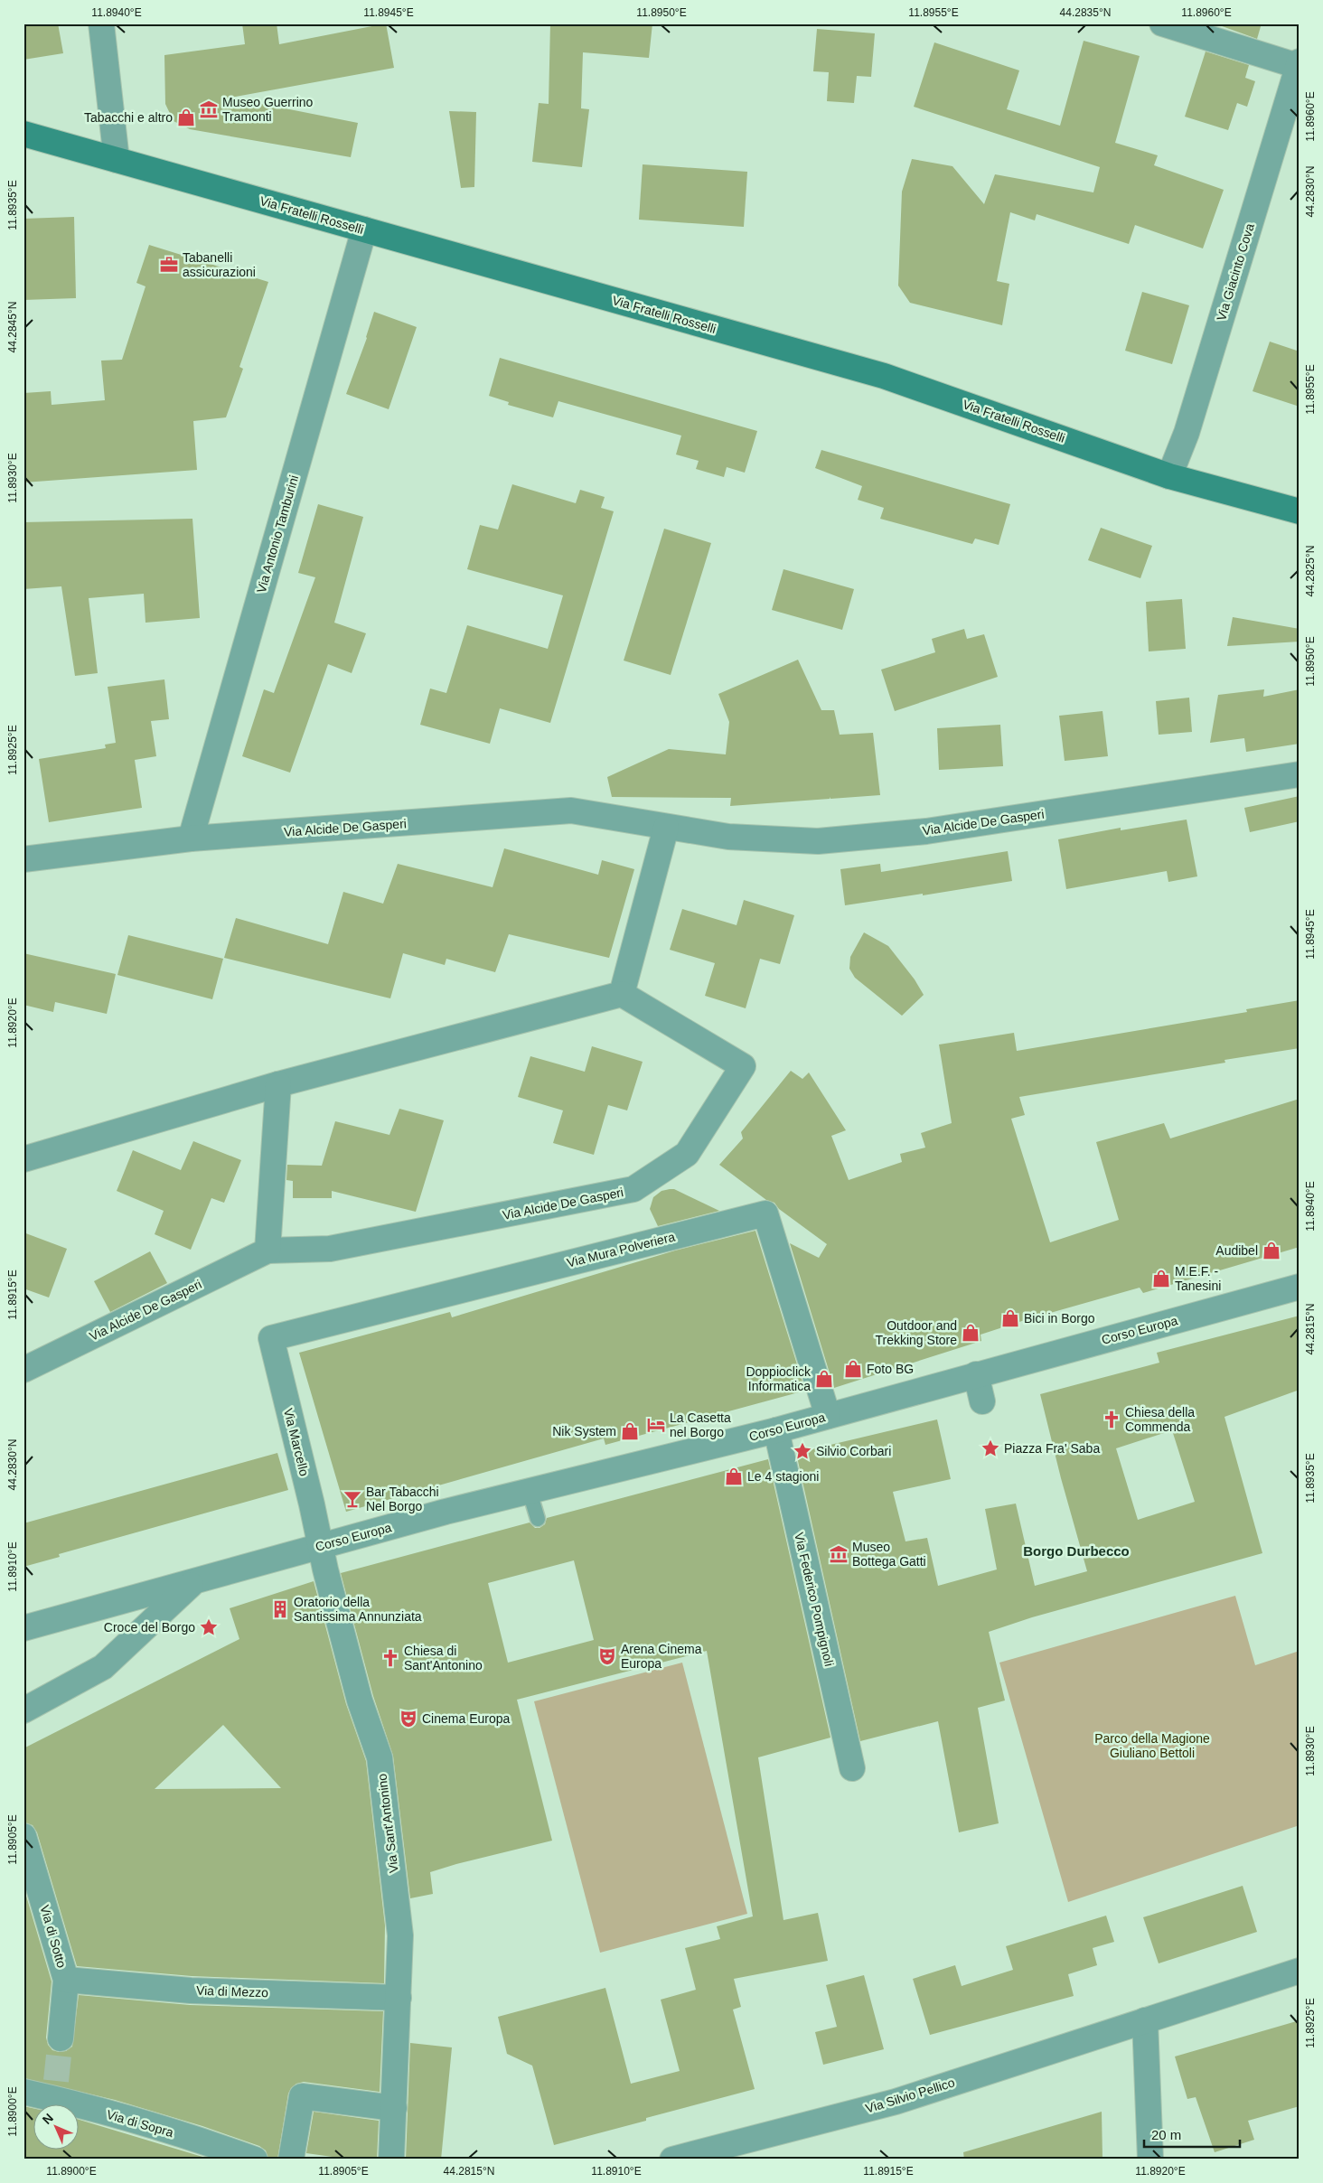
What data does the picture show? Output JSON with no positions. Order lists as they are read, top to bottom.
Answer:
{
  "streets": {
    "main road": ["Via Fratelli Rosselli"],
    "street": [
      "Via Giacinto Cova",
      "Via Antonio Tamburini",
      "Via Alcide De Gasperi",
      "Via Mura Polveriera",
      "Corso Europa",
      "Via Marcello",
      "Via Federico Pompignoli",
      "Via Sant'Antonino",
      "Via di Sotto",
      "Via di Mezzo",
      "Via Silvio Pellico",
      "Via di Sopra"
    ]
  },
  "crossings": [
    ["Via Fratelli Rosselli", "Via Giacinto Cova"],
    ["Via Fratelli Rosselli", "Via Antonio Tamburini"],
    ["Via Antonio Tamburini", "Via Alcide De Gasperi"],
    ["Via Mura Polveriera", "Corso Europa"],
    ["Via Mura Polveriera", "Via Marcello"],
    ["Corso Europa", "Via Marcello"],
    ["Corso Europa", "Via Federico Pompignoli"],
    ["Corso Europa", "Via Sant'Antonino"],
    ["Via Marcello", "Via Sant'Antonino"],
    ["Via Sant'Antonino", "Via di Mezzo"],
    ["Via di Sotto", "Via di Mezzo"]
  ],
  "districts": ["Borgo Durbecco"],
  "parks": ["Parco della Magione Giuliano Bettoli"],
  "places": {
    "museum": ["Museo Guerrino Tramonti", "Museo Bottega Gatti"],
    "shop": [
      "Tabacchi e altro",
      "Audibel",
      "M.E.F. - Tanesini",
      "Bici in Borgo",
      "Outdoor and Trekking Store",
      "Foto BG",
      "Doppioclick Informatica",
      "Nik System",
      "Le 4 stagioni"
    ],
    "office": ["Tabanelli assicurazioni"],
    "church": ["Chiesa della Commenda", "Chiesa di Sant'Antonino"],
    "hotel": ["La Casetta nel Borgo"],
    "place": ["Piazza Fra' Saba", "Silvio Corbari", "Croce del Borgo"],
    "bar": ["Bar Tabacchi Nel Borgo"],
    "building": ["Oratorio della Santissima Annunziata"],
    "theatre": ["Arena Cinema Europa", "Cinema Europa"]
  },
  "scale_bar": "20 m",
  "north": "top left",
  "coordinates": [
    "11.8940°E",
    "11.8945°E",
    "11.8950°E",
    "11.8955°E",
    "44.2835°N",
    "11.8960°E",
    "44.2830°N",
    "11.8935°E",
    "44.2845°N",
    "11.8930°E",
    "44.2825°N",
    "11.8925°E",
    "11.8920°E",
    "11.8915°E",
    "44.2815°N",
    "11.8910°E",
    "11.8905°E",
    "11.8900°E"
  ]
}
